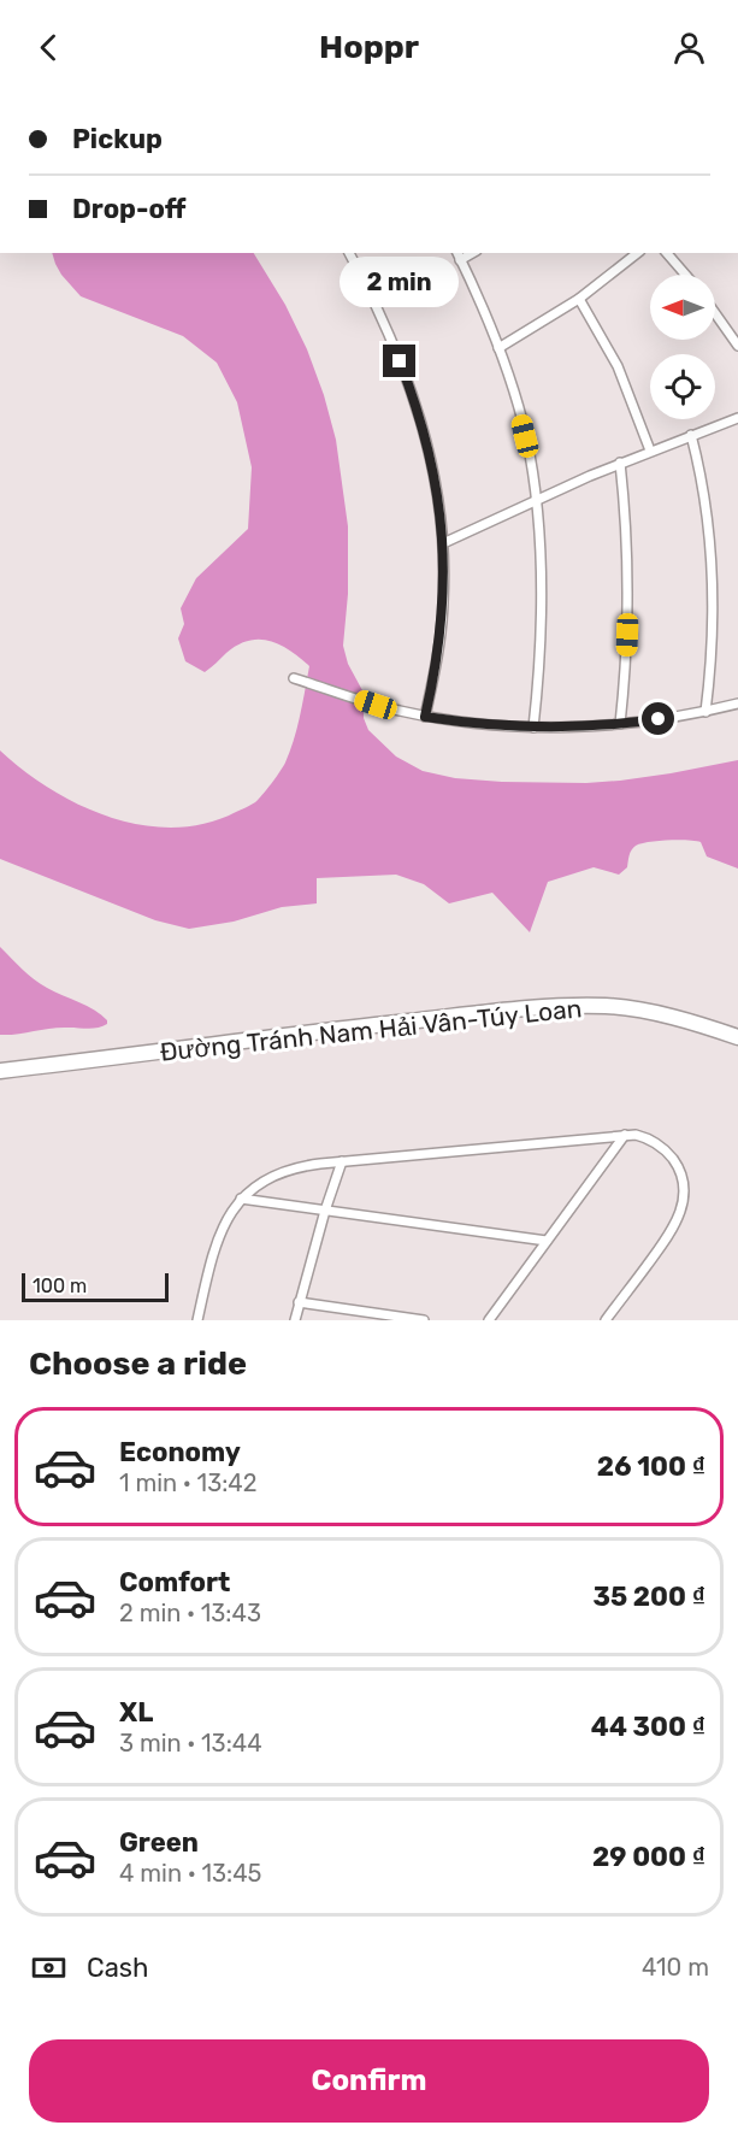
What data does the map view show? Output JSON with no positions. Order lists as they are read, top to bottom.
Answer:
{
  "streets": {
    "highway": ["Đường Tránh Nam Hải Vân-Túy Loan"]
  },
  "scale_bar": "100 m",
  "north": "left",
  "page": {
    "header": "Hoppr",
    "banner": ["Pickup", "Drop-off"],
    "bubble": "2 min",
    "scale": "100 m",
    "heading": "Choose a ride",
    "list": [
      {
        "name": "Economy",
        "note": "1 min · 13:42",
        "value": "26 100 ₫"
      },
      {
        "name": "Comfort",
        "note": "2 min · 13:43",
        "value": "35 200 ₫"
      },
      {
        "name": "XL",
        "note": "3 min · 13:44",
        "value": "44 300 ₫"
      },
      {
        "name": "Green",
        "note": "4 min · 13:45",
        "value": "29 000 ₫"
      }
    ],
    "pay": ["Cash", "410 m"],
    "buttons": "Confirm"
  }
}
